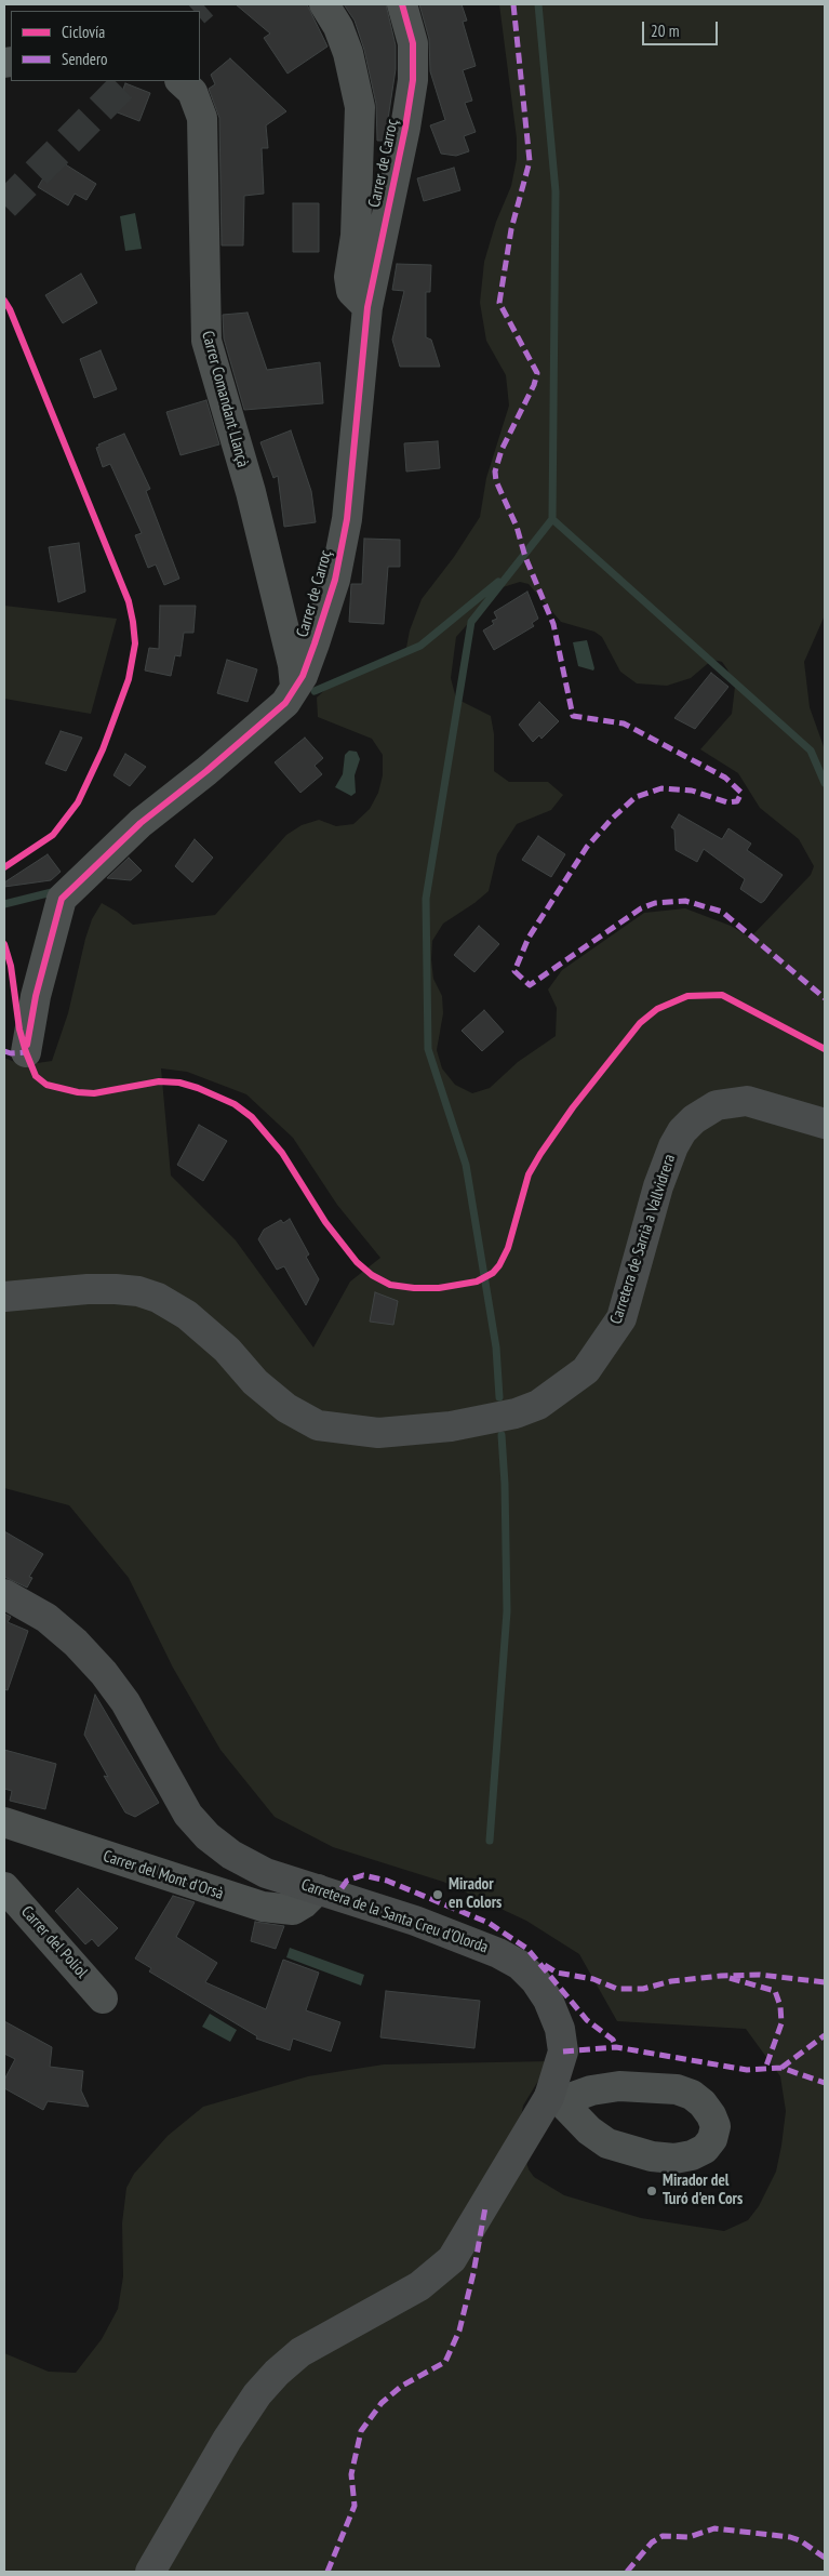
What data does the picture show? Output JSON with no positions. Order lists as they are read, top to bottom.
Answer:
{
  "streets": {
    "main road": ["Carretera de Sarrià a Vallvidrera", "Carretera de la Santa Creu d'Olorda"],
    "street": [
      "Carrer de Carroç",
      "Carrer Comandant Llançà",
      "Carrer del Mont d'Orsà",
      "Carrer del Poliol"
    ]
  },
  "crossings": [
    ["Carrer de Carroç", "Carrer Comandant Llançà"],
    ["Carrer del Mont d'Orsà", "Carretera de la Santa Creu d'Olorda"]
  ],
  "places": ["Mirador en Colors", "Mirador del Turó d'en Cors"],
  "legend": ["Ciclovía", "Sendero"],
  "scale_bar": "20 m"
}
